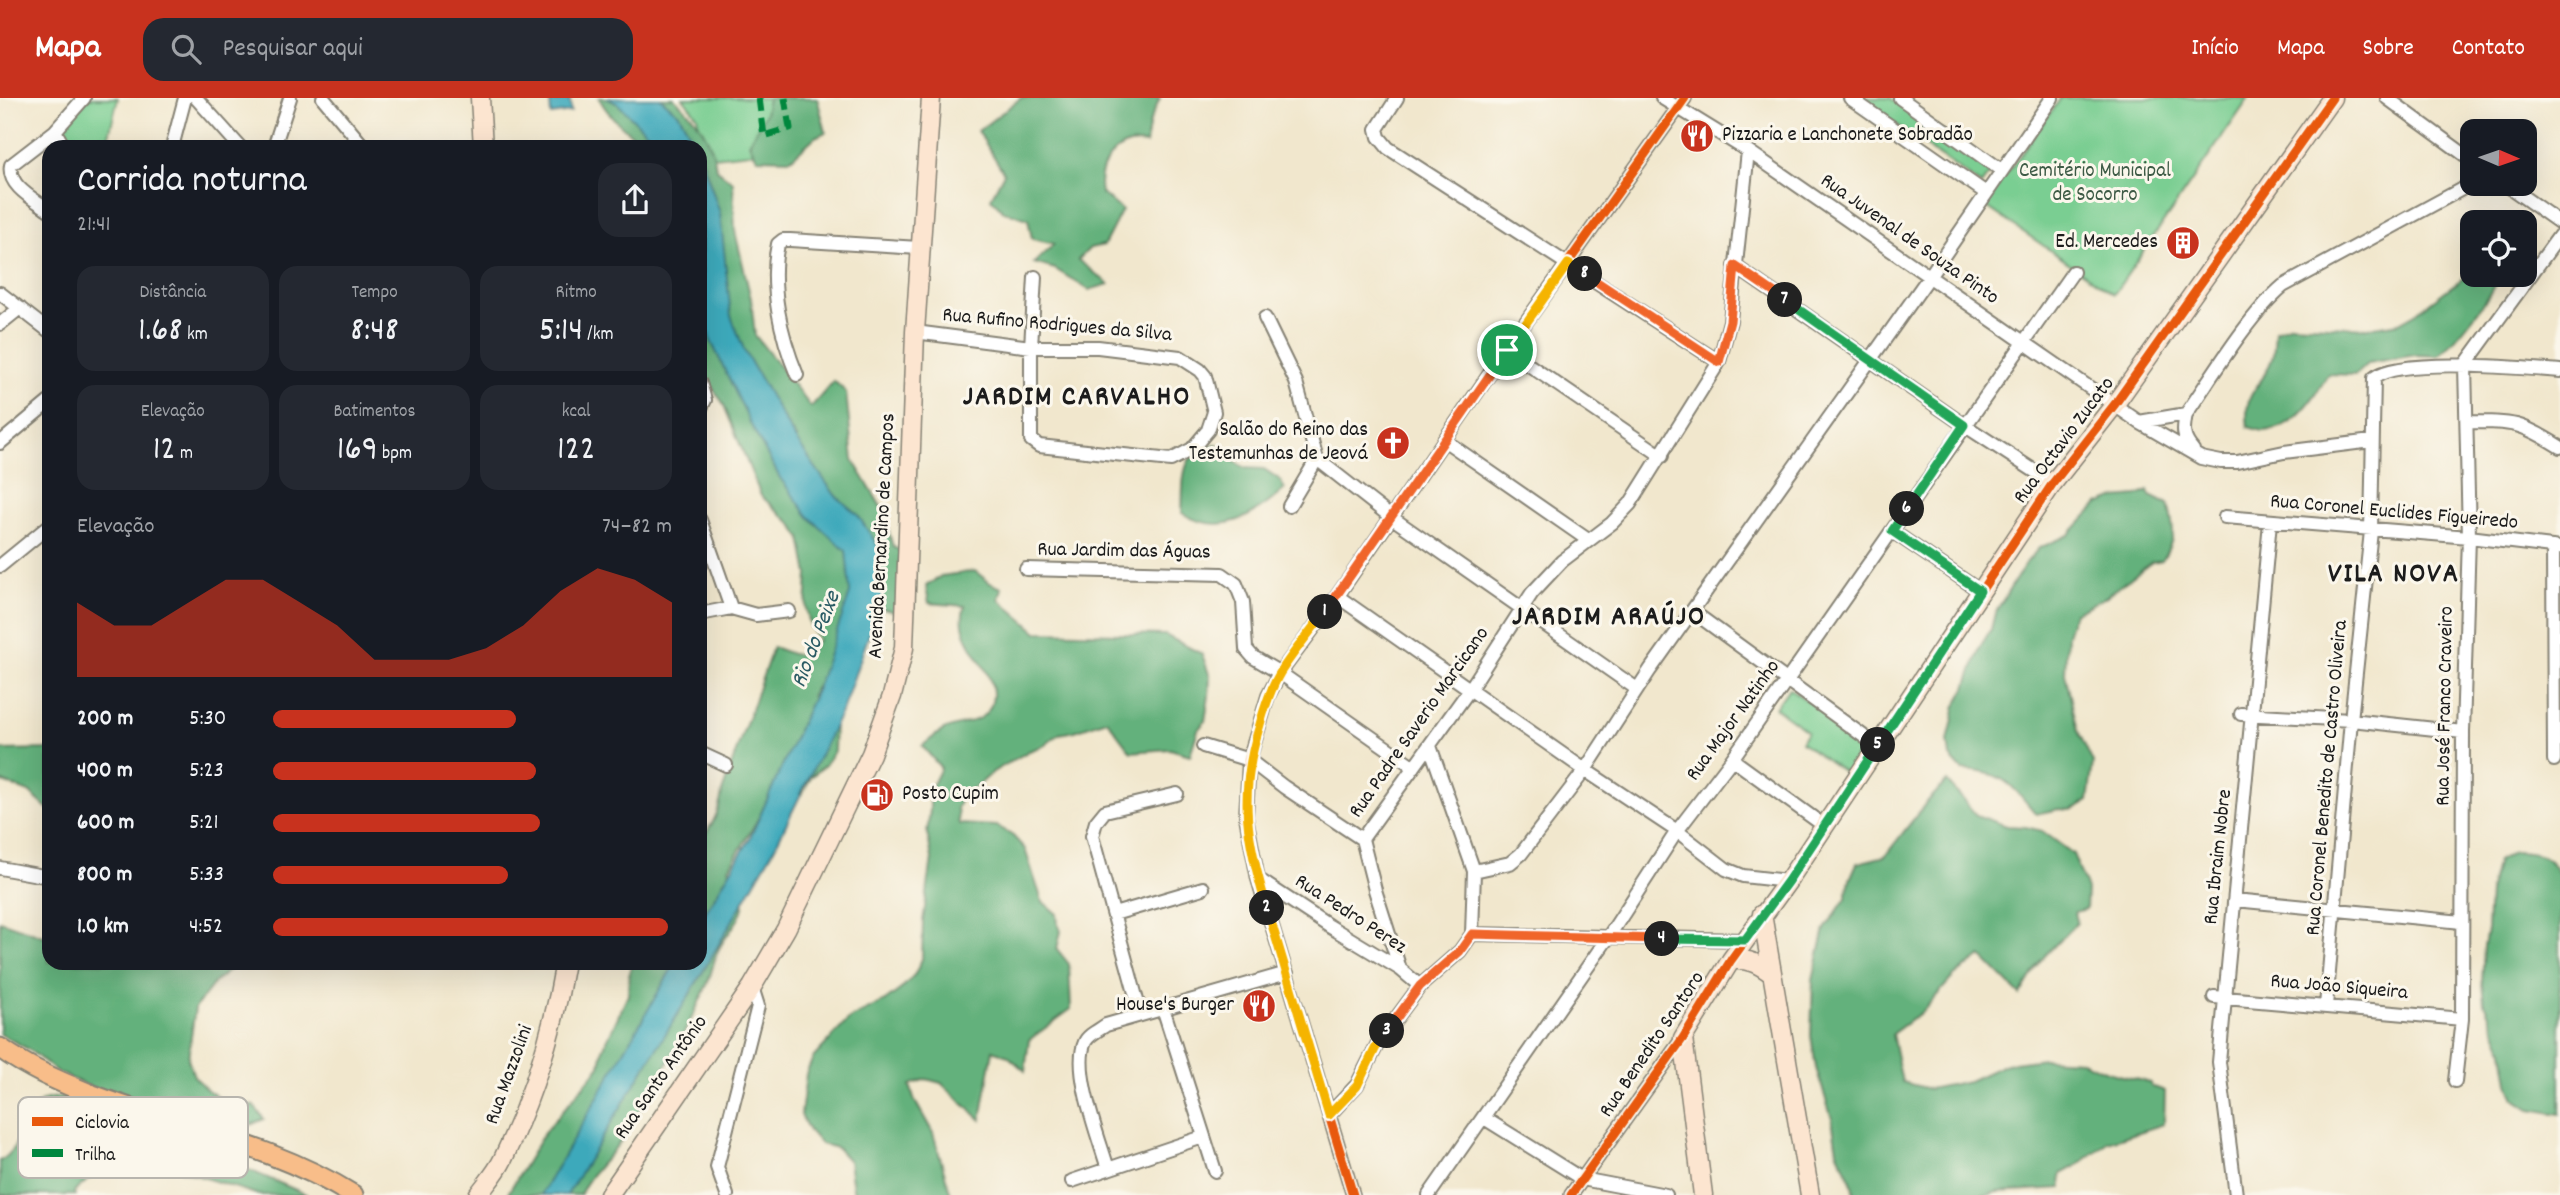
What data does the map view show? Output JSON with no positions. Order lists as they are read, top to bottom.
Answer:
{
  "streets": {
    "street": [
      "Rua Juvenal de Souza Pinto",
      "Rua Rufino Rodrigues da Silva",
      "Rua Octavio Zucato",
      "Rua Coronel Euclides Figueiredo",
      "Avenida Bernardino de Campos",
      "Rua Jardim das Águas",
      "Rua José Franco Craveiro",
      "Rua Major Natinho",
      "Rua Padre Saverio Marcicano",
      "Rua Coronel Benedito de Castro Oliveira",
      "Rua Ibraim Nobre",
      "Rua Pedro Perez",
      "Rua João Siqueira",
      "Rua Benedito Santoro",
      "Rua Mazzolini",
      "Rua Santo Antônio"
    ]
  },
  "crossings": [
    ["Rua Juvenal de Souza Pinto", "Rua Octavio Zucato"],
    ["Rua Juvenal de Souza Pinto", "Rua Major Natinho"],
    ["Rua Juvenal de Souza Pinto", "Rua Padre Saverio Marcicano"],
    ["Rua Rufino Rodrigues da Silva", "Avenida Bernardino de Campos"],
    ["Rua Octavio Zucato", "Rua Benedito Santoro"],
    ["Rua Coronel Euclides Figueiredo", "Rua José Franco Craveiro"],
    ["Rua Coronel Euclides Figueiredo", "Rua Coronel Benedito de Castro Oliveira"],
    ["Rua Coronel Euclides Figueiredo", "Rua Ibraim Nobre"],
    ["Avenida Bernardino de Campos", "Rua Santo Antônio"],
    ["Rua José Franco Craveiro", "Rua Coronel Benedito de Castro Oliveira"],
    ["Rua José Franco Craveiro", "Rua João Siqueira"],
    ["Rua Padre Saverio Marcicano", "Rua Pedro Perez"],
    ["Rua Coronel Benedito de Castro Oliveira", "Rua João Siqueira"],
    ["Rua Ibraim Nobre", "Rua João Siqueira"]
  ],
  "districts": ["JARDIM CARVALHO", "VILA NOVA", "JARDIM ARAÚJO"],
  "water": ["Rio do Peixe"],
  "parks": ["Cemitério Municipal de Socorro"],
  "places": {
    "restaurant": ["Pizzaria e Lanchonete Sobradão", "House's Burger"],
    "building": ["Ed. Mercedes"],
    "church": ["Salão do Reino das Testemunhas de Jeová"],
    "fuel station": ["Posto Cupim"]
  },
  "legend": ["Ciclovia", "Trilha"],
  "north": "right",
  "page": {
    "header": "Mapa",
    "search": "Pesquisar aqui",
    "nav": [
      "Início",
      "Mapa",
      "Sobre",
      "Contato"
    ],
    "heading": ["Corrida noturna", "21:41"],
    "pins": [
      "8",
      "7",
      "6",
      "1",
      "5",
      "2",
      "4",
      "3"
    ],
    "stats": [
      ["Distância", "1.68 km"],
      ["Tempo", "8:48"],
      ["Ritmo", "5:14 /km"],
      ["Elevação", "12 m"],
      ["Batimentos", "169 bpm"],
      ["kcal", "122"]
    ],
    "chart": ["Elevação", "74–82 m"],
    "list": [
      {
        "name": "200 m",
        "note": "5:30"
      },
      {
        "name": "400 m",
        "note": "5:23"
      },
      {
        "name": "600 m",
        "note": "5:21"
      },
      {
        "name": "800 m",
        "note": "5:33"
      },
      {
        "name": "1.0 km",
        "note": "4:52"
      }
    ]
  }
}
